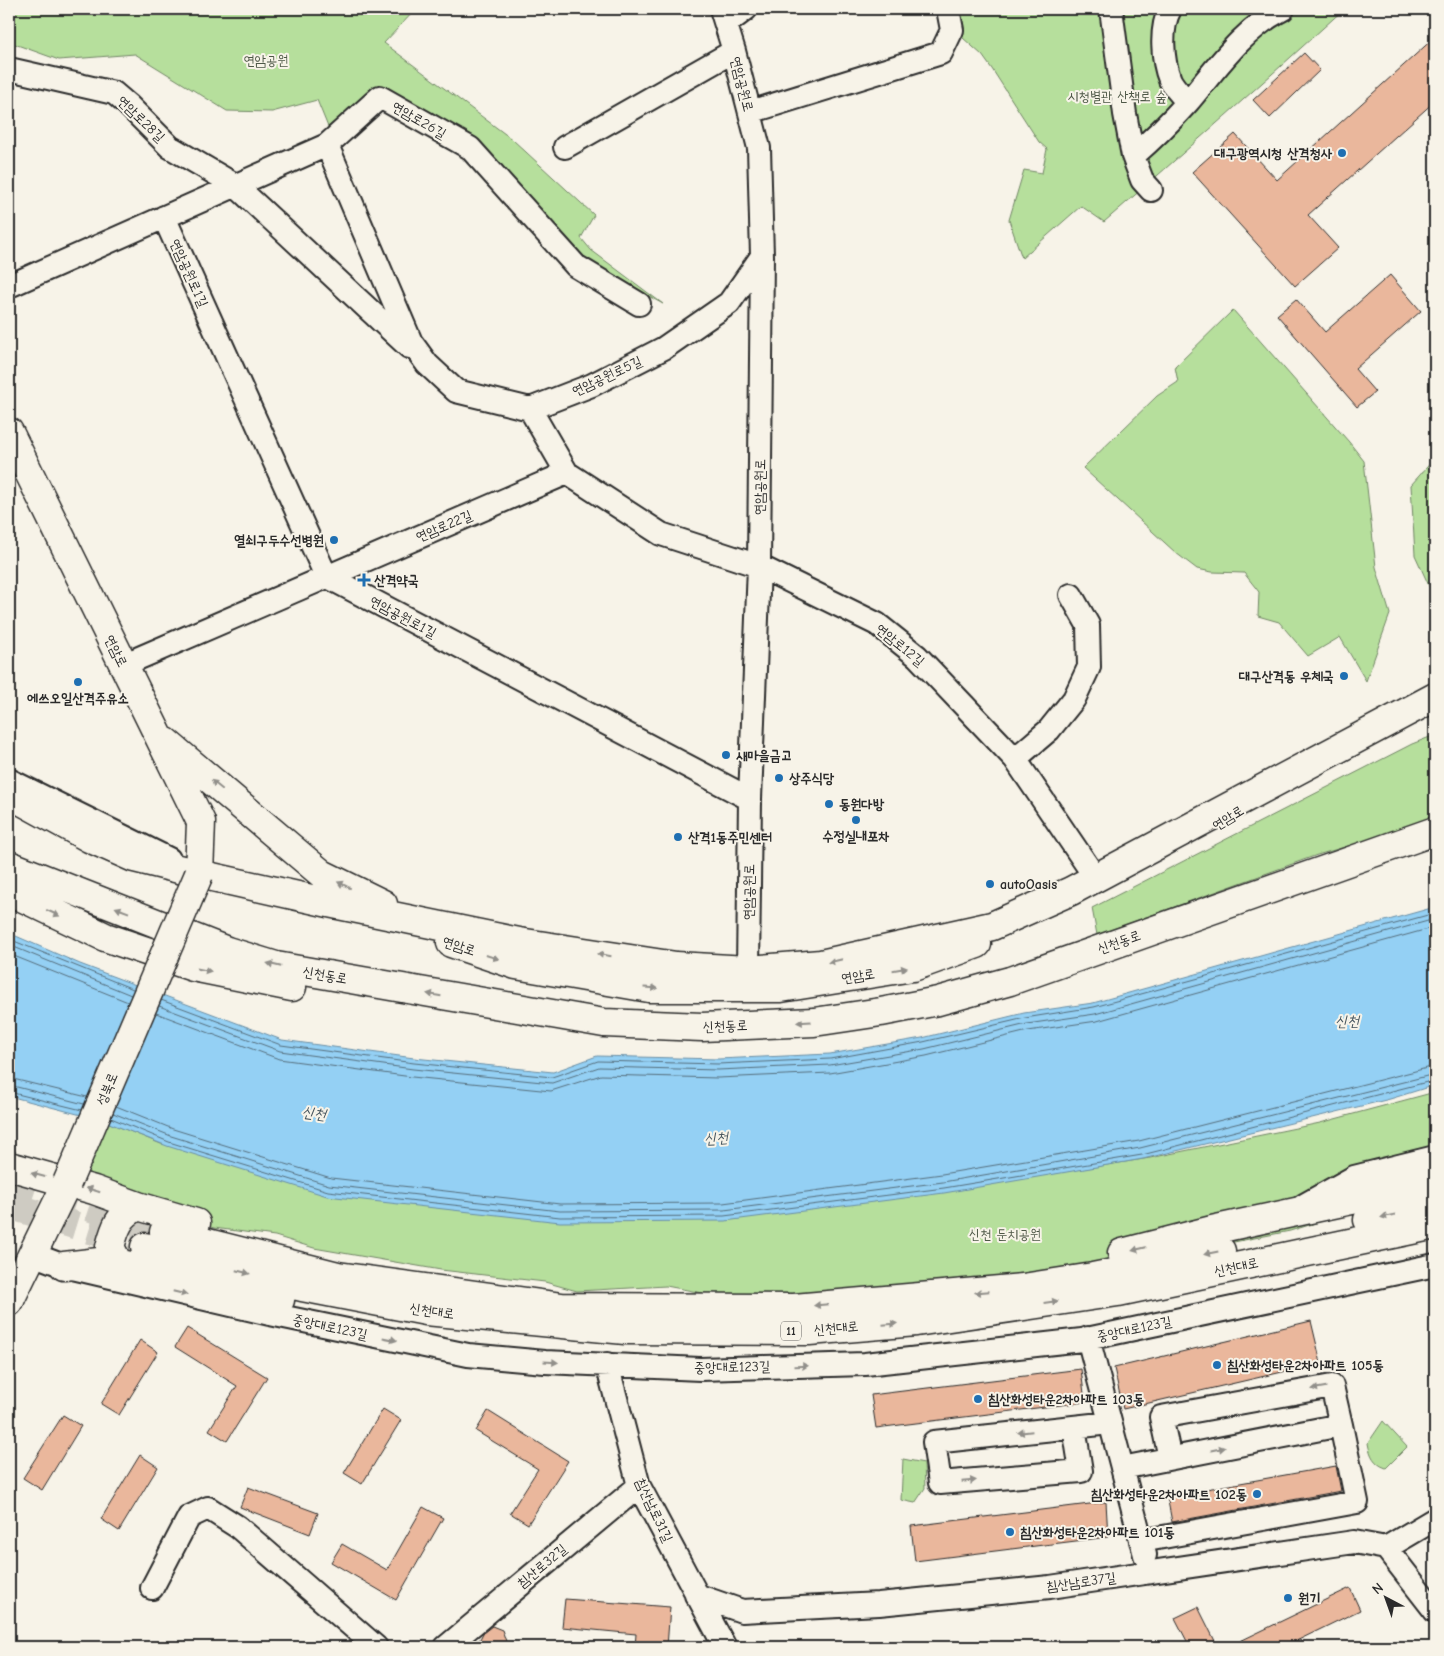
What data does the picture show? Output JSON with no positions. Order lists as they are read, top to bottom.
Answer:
{
  "streets": {
    "main road": [
      "연암로",
      "신천동로",
      "성북로",
      "신천대로",
      "11"
    ],
    "street": [
      "연암공원로",
      "연암로28길",
      "연암로26길",
      "연암공원로1길",
      "연암공원로5길",
      "연암로22길",
      "연암로12길",
      "중앙대로123길",
      "침산남로31길",
      "침산로32길",
      "침산남로37길"
    ]
  },
  "crossings": [
    ["연암공원로", "연암공원로1길"],
    ["연암공원로", "연암공원로5길"],
    ["연암공원로", "연암로12길"],
    ["연암공원로", "연암로"],
    ["연암로28길", "연암로26길"],
    ["연암로26길", "연암공원로1길"],
    ["연암공원로1길", "연암로22길"],
    ["연암로22길", "연암로"],
    ["연암로12길", "연암로"],
    ["연암로", "성북로"],
    ["성북로", "중앙대로123길"],
    ["중앙대로123길", "침산남로31길"],
    ["침산남로31길", "침산로32길"],
    ["침산남로31길", "침산남로37길"]
  ],
  "one_way": ["중앙대로123길"],
  "water": ["신천"],
  "parks": ["연암공원", "시청별관 산책로 숲", "신천 둔치공원"],
  "places": {
    "other": [
      "대구광역시청 산격청사",
      "열쇠구두수선병원",
      "대구산격동 우체국",
      "에쓰오일산격주유소",
      "새마을금고",
      "상주식당",
      "동원다방",
      "수정실내포차",
      "산격1동주민센터",
      "autoOasis",
      "침산화성타운2차아파트 105동",
      "침산화성타운2차아파트 103동",
      "침산화성타운2차아파트 102동",
      "침산화성타운2차아파트 101동",
      "원기"
    ],
    "health": ["산격약국"]
  },
  "north": "top left"
}
